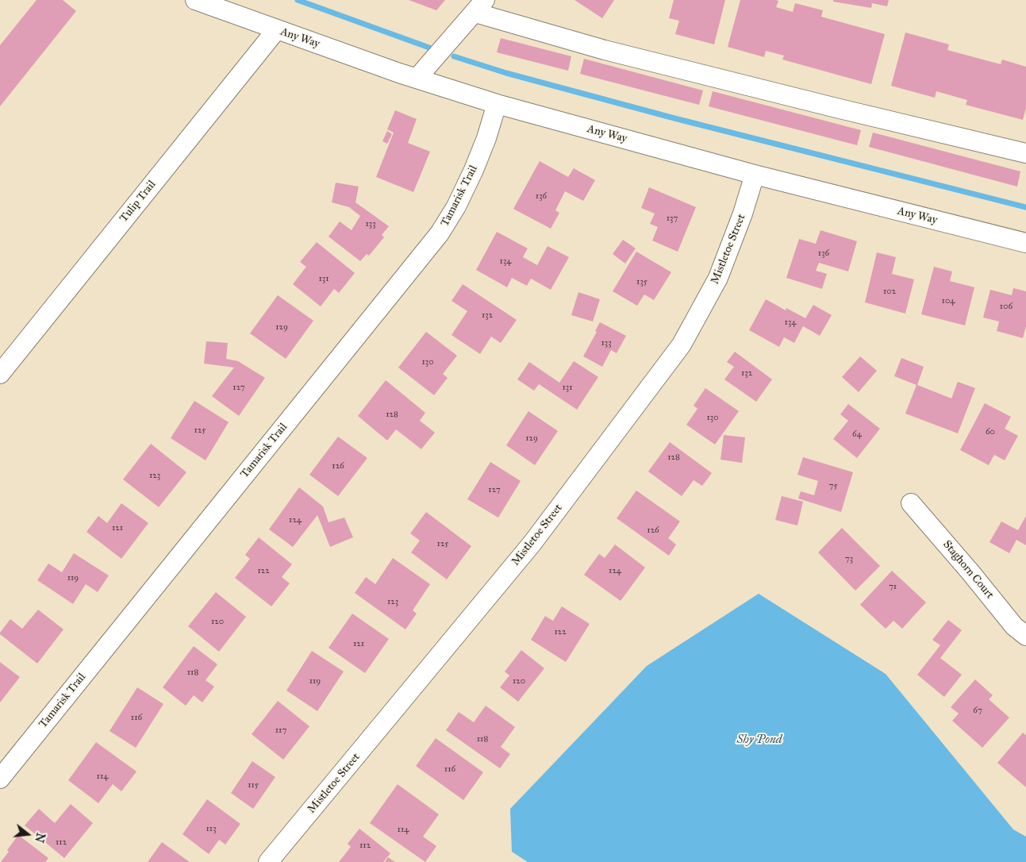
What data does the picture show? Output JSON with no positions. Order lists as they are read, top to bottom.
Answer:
{
  "streets": {
    "street": [
      "Any Way",
      "Tamarisk Trail",
      "Tulip Trail",
      "Mistletoe Street",
      "Staghorn Court"
    ]
  },
  "crossings": [
    ["Any Way", "Tamarisk Trail"],
    ["Any Way", "Tulip Trail"],
    ["Any Way", "Mistletoe Street"]
  ],
  "water": ["Shy Pond"],
  "house_numbers": [
    "136",
    "137",
    "133",
    "136",
    "134",
    "131",
    "135",
    "102",
    "104",
    "106",
    "132",
    "134",
    "129",
    "133",
    "130",
    "132",
    "127",
    "131",
    "128",
    "130",
    "125",
    "60",
    "64",
    "129",
    "128",
    "126",
    "123",
    "75",
    "127",
    "124",
    "121",
    "126",
    "125",
    "73",
    "122",
    "124",
    "119",
    "71",
    "123",
    "120",
    "122",
    "121",
    "118",
    "119",
    "120",
    "67",
    "116",
    "117",
    "118",
    "116",
    "114",
    "115",
    "113",
    "114",
    "112",
    "112"
  ],
  "north": "right"
}
